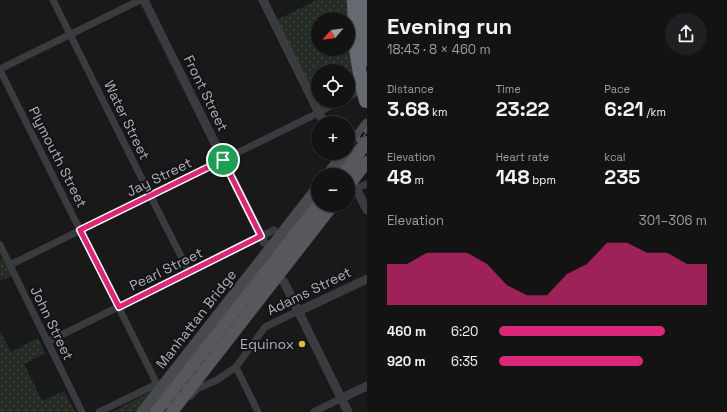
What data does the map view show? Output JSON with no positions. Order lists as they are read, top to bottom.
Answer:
{
  "streets": {
    "main road": ["Manhattan Bridge"],
    "street": [
      "Front Street",
      "Water Street",
      "Plymouth Street",
      "Jay Street",
      "Pearl Street",
      "Adams Street",
      "John Street"
    ]
  },
  "crossings": [
    ["Front Street", "Jay Street"],
    ["Front Street", "Pearl Street"],
    ["Water Street", "Jay Street"],
    ["Water Street", "Pearl Street"],
    ["Plymouth Street", "Jay Street"],
    ["Plymouth Street", "Pearl Street"],
    ["Jay Street", "John Street"],
    ["Pearl Street", "John Street"]
  ],
  "places": ["Equinox"],
  "north": "bottom left",
  "page": {
    "heading": ["Evening run", "18:43 · 8 × 460 m"],
    "map_buttons": ["+", "−"],
    "stats": [
      ["Distance", "3.68 km"],
      ["Time", "23:22"],
      ["Pace", "6:21 /km"],
      ["Elevation", "48 m"],
      ["Heart rate", "148 bpm"],
      ["kcal", "235"]
    ],
    "chart": ["Elevation", "301–306 m"],
    "list": [
      {
        "name": "460 m",
        "note": "6:20"
      },
      {
        "name": "920 m",
        "note": "6:35"
      }
    ]
  }
}
